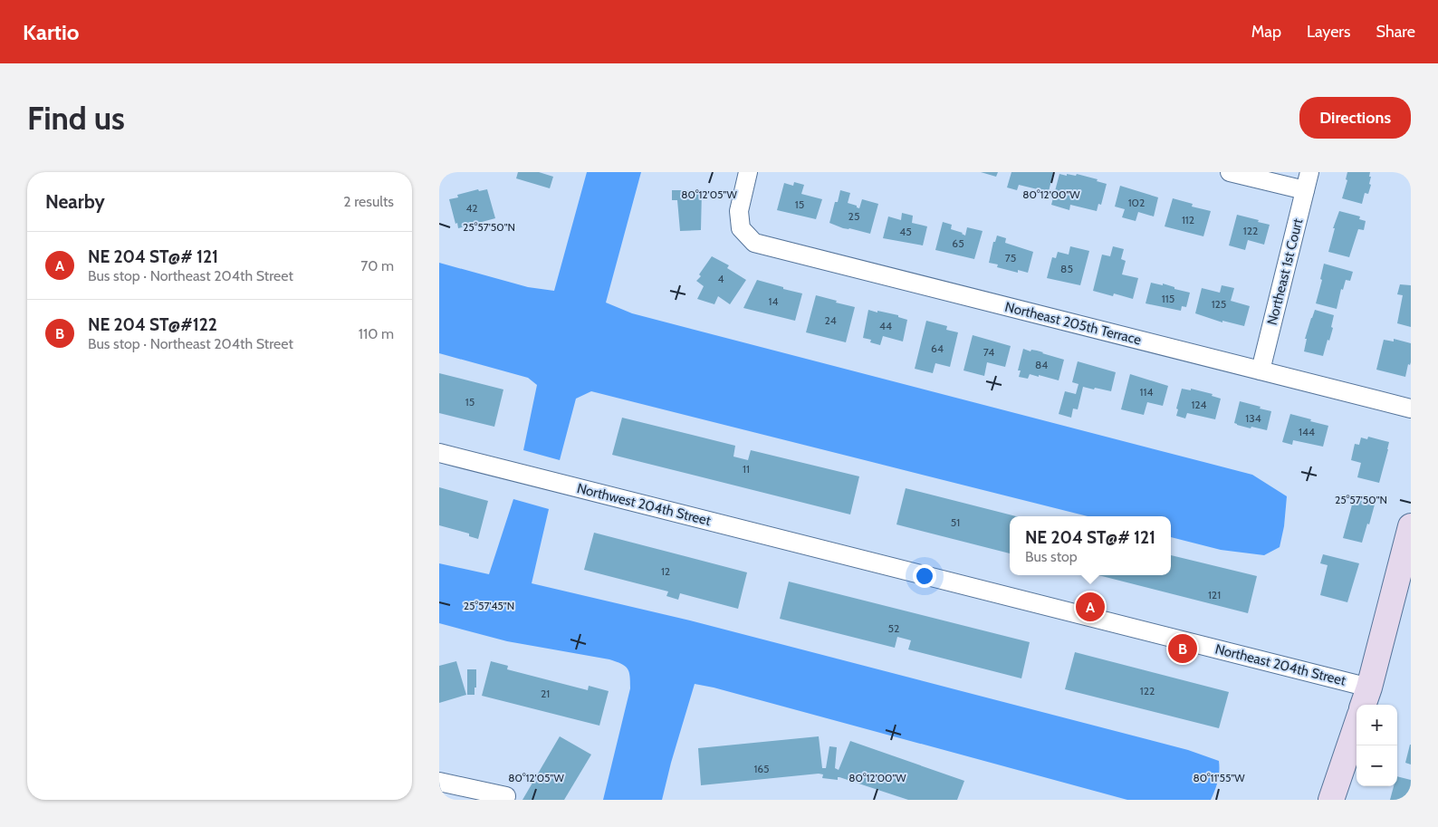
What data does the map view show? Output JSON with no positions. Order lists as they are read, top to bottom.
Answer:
{
  "streets": {
    "street": [
      "Northeast 1st Court",
      "Northeast 205th Terrace",
      "Northwest 204th Street",
      "Northeast 204th Street"
    ]
  },
  "crossings": [
    ["Northeast 1st Court", "Northeast 205th Terrace"],
    ["Northwest 204th Street", "Northeast 204th Street"]
  ],
  "house_numbers": [
    "102",
    "15",
    "42",
    "25",
    "112",
    "122",
    "45",
    "65",
    "75",
    "85",
    "4",
    "115",
    "14",
    "125",
    "24",
    "44",
    "64",
    "74",
    "84",
    "114",
    "15",
    "124",
    "134",
    "144",
    "11",
    "51",
    "12",
    "121",
    "52",
    "122",
    "21",
    "165"
  ],
  "page": {
    "header": "Kartio",
    "nav": ["Map", "Layers", "Share"],
    "buttons": "Directions",
    "title": "Find us",
    "heading": ["Nearby", "2 results"],
    "list": [
      {
        "mark": "A",
        "name": "NE 204 ST@# 121",
        "note": "Bus stop · Northeast 204th Street",
        "value": "70 m"
      },
      {
        "mark": "B",
        "name": "NE 204 ST@#122",
        "note": "Bus stop · Northeast 204th Street",
        "value": "110 m"
      }
    ],
    "popup": ["NE 204 ST@# 121", "Bus stop"],
    "pins": ["A", "B"],
    "map_buttons": ["+", "−"]
  },
  "coordinates": [
    "80°12'05\"W",
    "80°12'00\"W",
    "25°57'50\"N",
    "25°57'45\"N",
    "80°11'55\"W"
  ]
}
